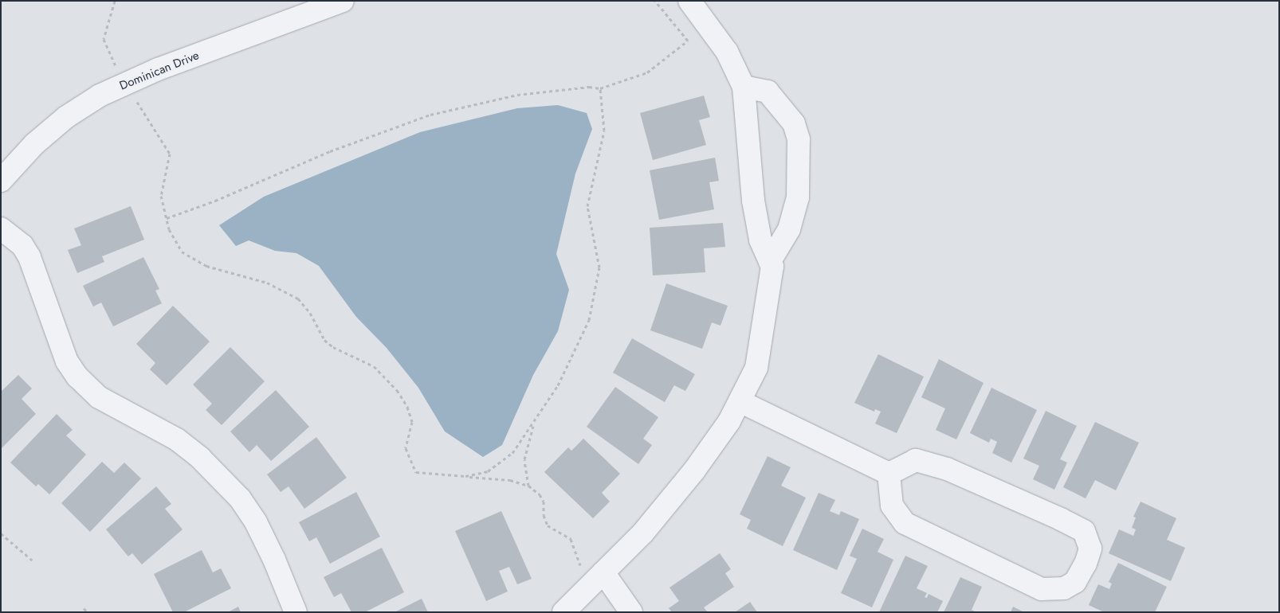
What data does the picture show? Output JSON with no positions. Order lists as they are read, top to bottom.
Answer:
{
  "streets": {
    "street": ["Dominican Drive"]
  }
}
